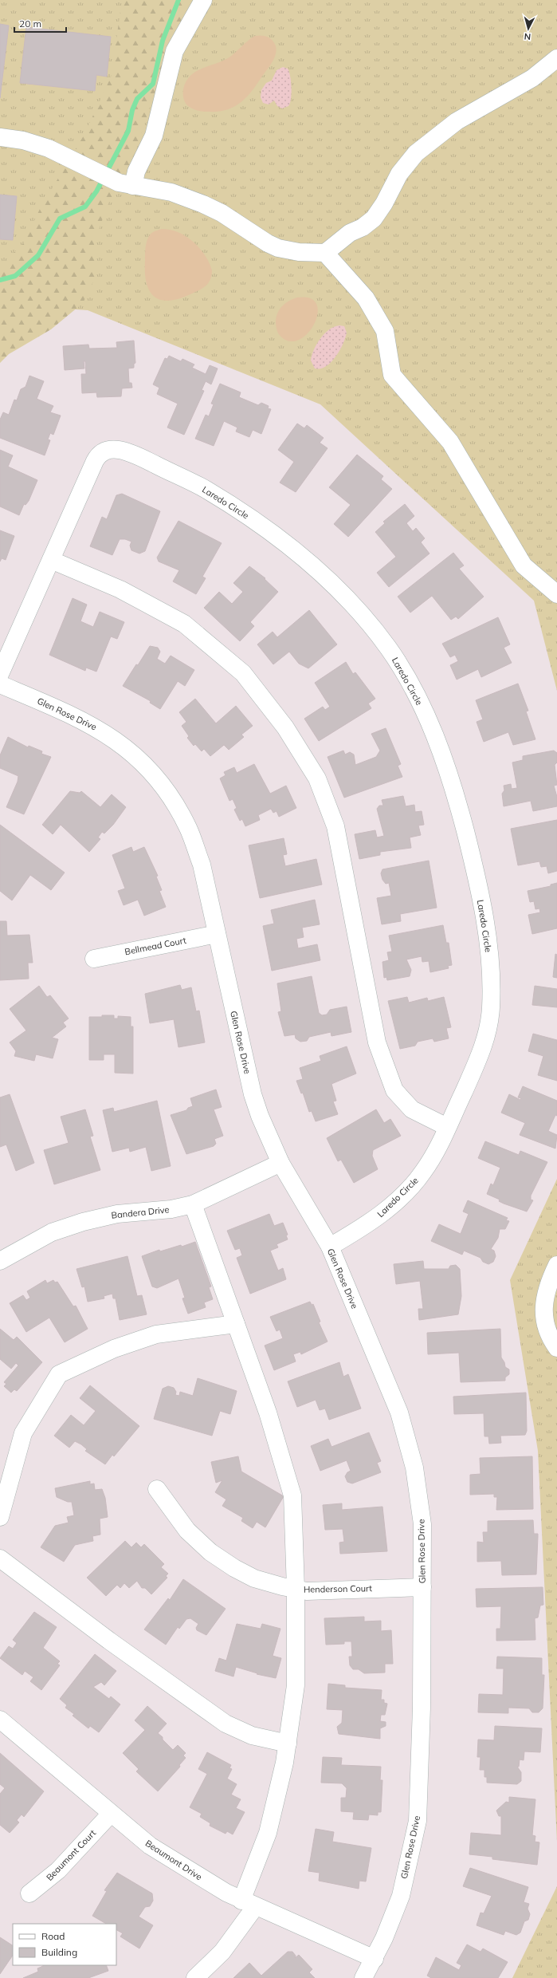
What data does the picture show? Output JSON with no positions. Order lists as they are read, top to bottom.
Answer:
{
  "streets": {
    "street": [
      "Laredo Circle",
      "Glen Rose Drive",
      "Bellmead Court",
      "Bandera Drive",
      "Henderson Court",
      "Beaumont Court",
      "Beaumont Drive"
    ]
  },
  "crossings": [
    ["Laredo Circle", "Glen Rose Drive"],
    ["Glen Rose Drive", "Bellmead Court"],
    ["Glen Rose Drive", "Bandera Drive"],
    ["Glen Rose Drive", "Henderson Court"],
    ["Glen Rose Drive", "Beaumont Drive"],
    ["Beaumont Court", "Beaumont Drive"]
  ],
  "legend": ["Road", "Building"],
  "scale_bar": "20 m",
  "north": "bottom"
}
